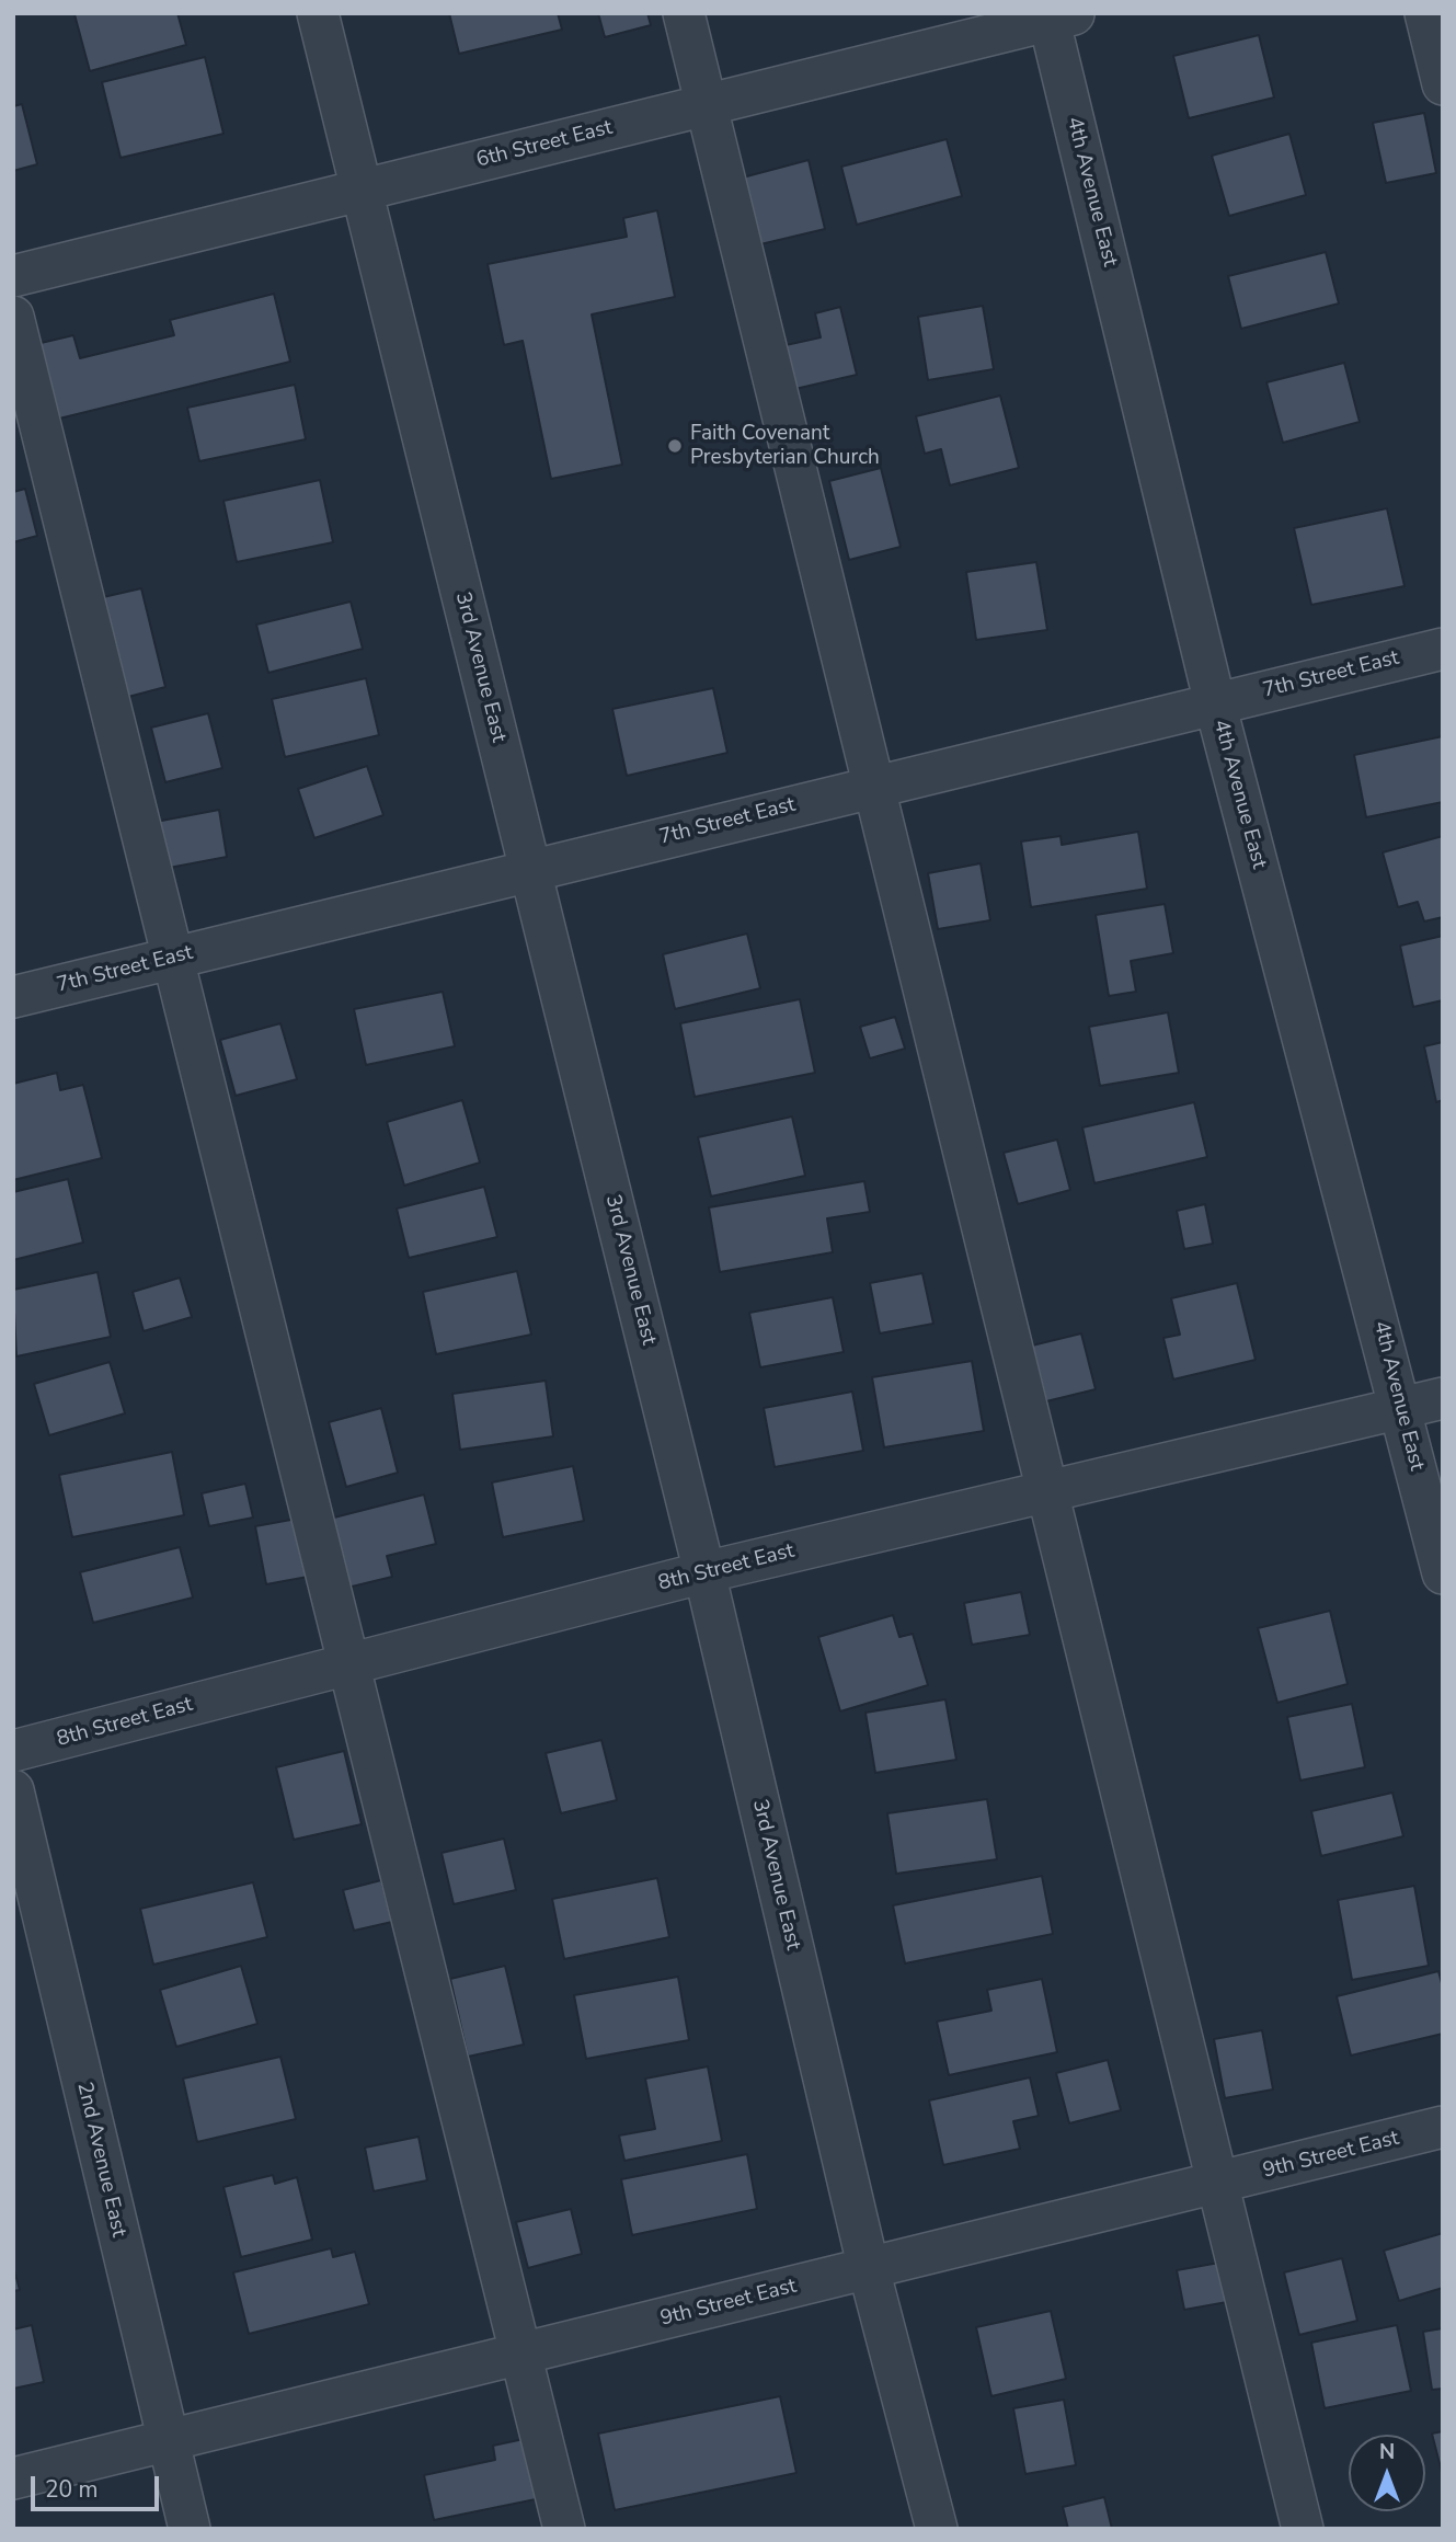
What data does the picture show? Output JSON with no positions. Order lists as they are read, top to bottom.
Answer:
{
  "streets": {
    "street": [
      "6th Street East",
      "4th Avenue East",
      "3rd Avenue East",
      "7th Street East",
      "8th Street East",
      "9th Street East",
      "2nd Avenue East"
    ]
  },
  "crossings": [
    ["6th Street East", "4th Avenue East"],
    ["6th Street East", "3rd Avenue East"],
    ["4th Avenue East", "7th Street East"],
    ["4th Avenue East", "8th Street East"],
    ["3rd Avenue East", "7th Street East"],
    ["3rd Avenue East", "8th Street East"],
    ["3rd Avenue East", "9th Street East"],
    ["9th Street East", "2nd Avenue East"]
  ],
  "places": ["Faith Covenant Presbyterian Church"],
  "scale_bar": "20 m",
  "north": "top"
}
